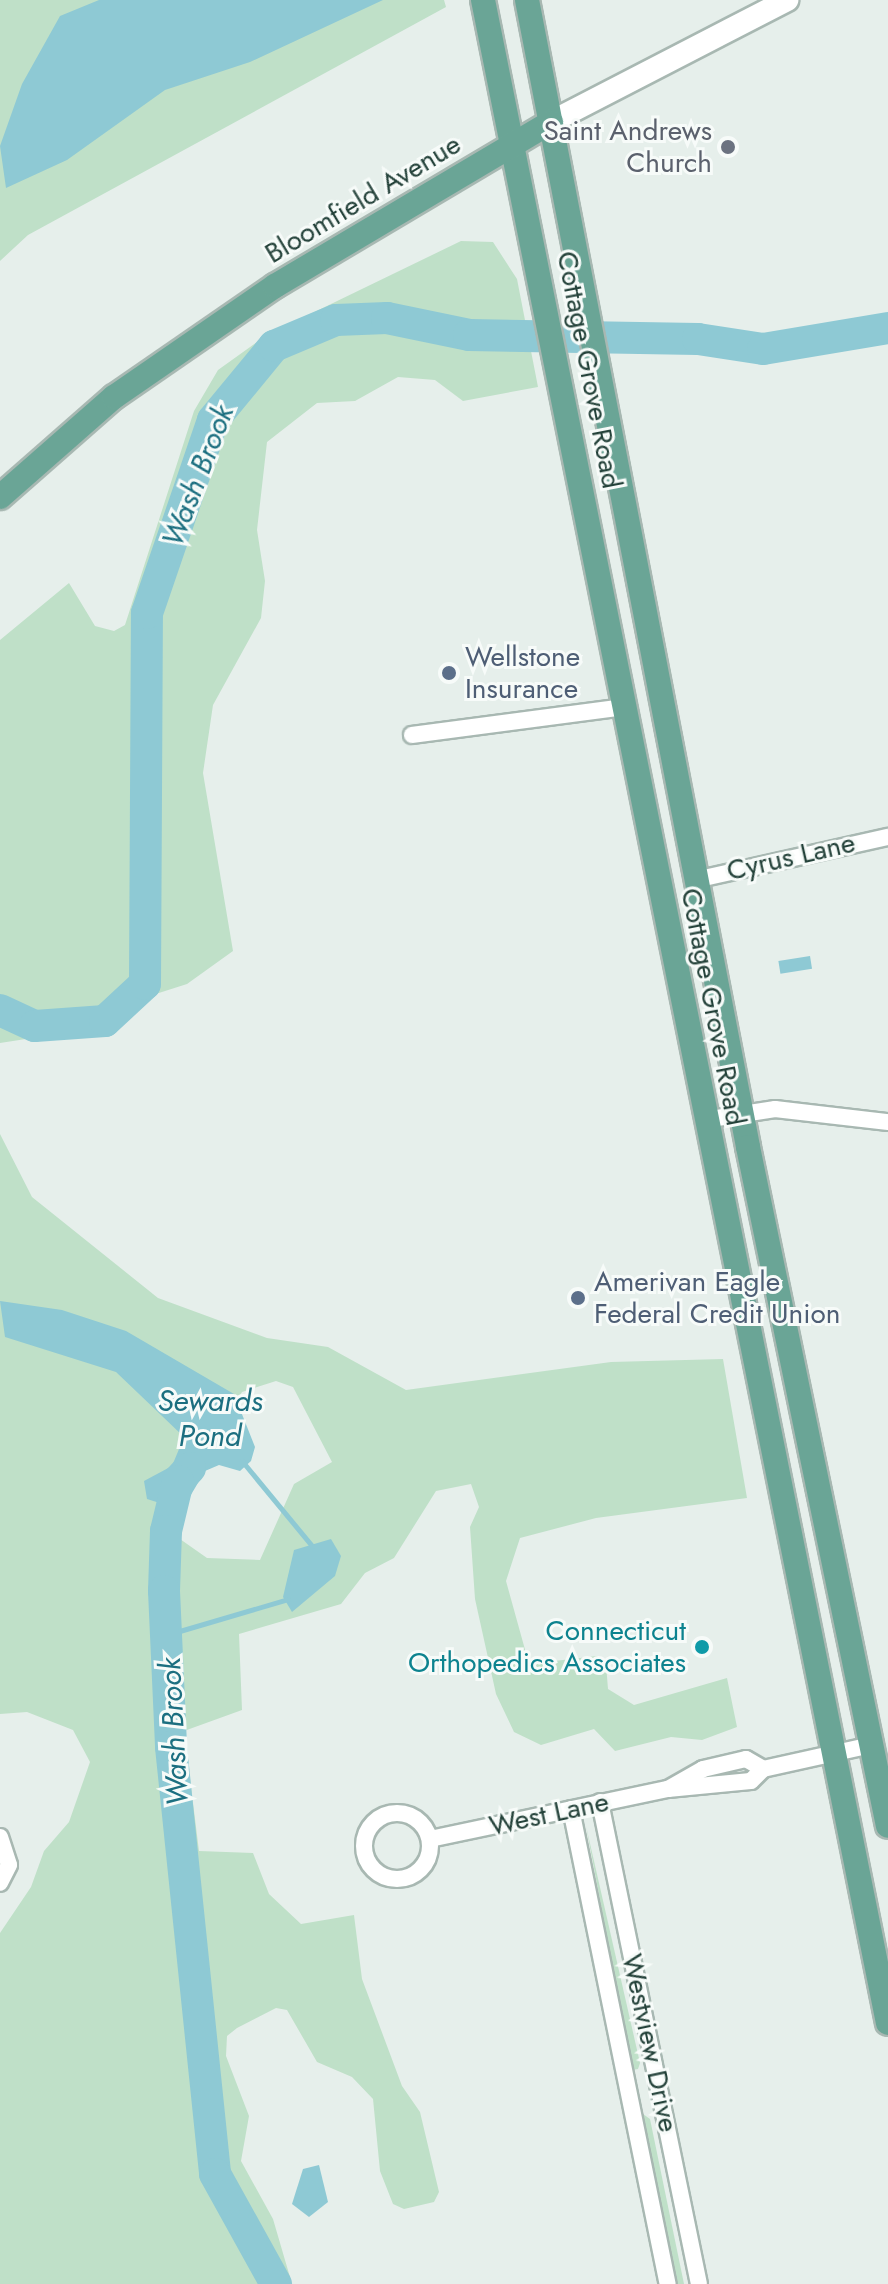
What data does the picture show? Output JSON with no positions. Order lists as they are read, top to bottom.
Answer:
{
  "streets": {
    "main road": ["Bloomfield Avenue", "Cottage Grove Road"],
    "street": ["Cyrus Lane", "West Lane", "Westview Drive"]
  },
  "crossings": [
    ["Bloomfield Avenue", "Cottage Grove Road"],
    ["Cottage Grove Road", "Cyrus Lane"],
    ["Cottage Grove Road", "West Lane"],
    ["West Lane", "Westview Drive"]
  ],
  "water": ["Wash Brook", "Sewards Pond"],
  "places": [
    "Saint Andrews Church",
    "Wellstone Insurance",
    "Amerivan Eagle Federal Credit Union",
    "Connecticut Orthopedics Associates"
  ]
}
